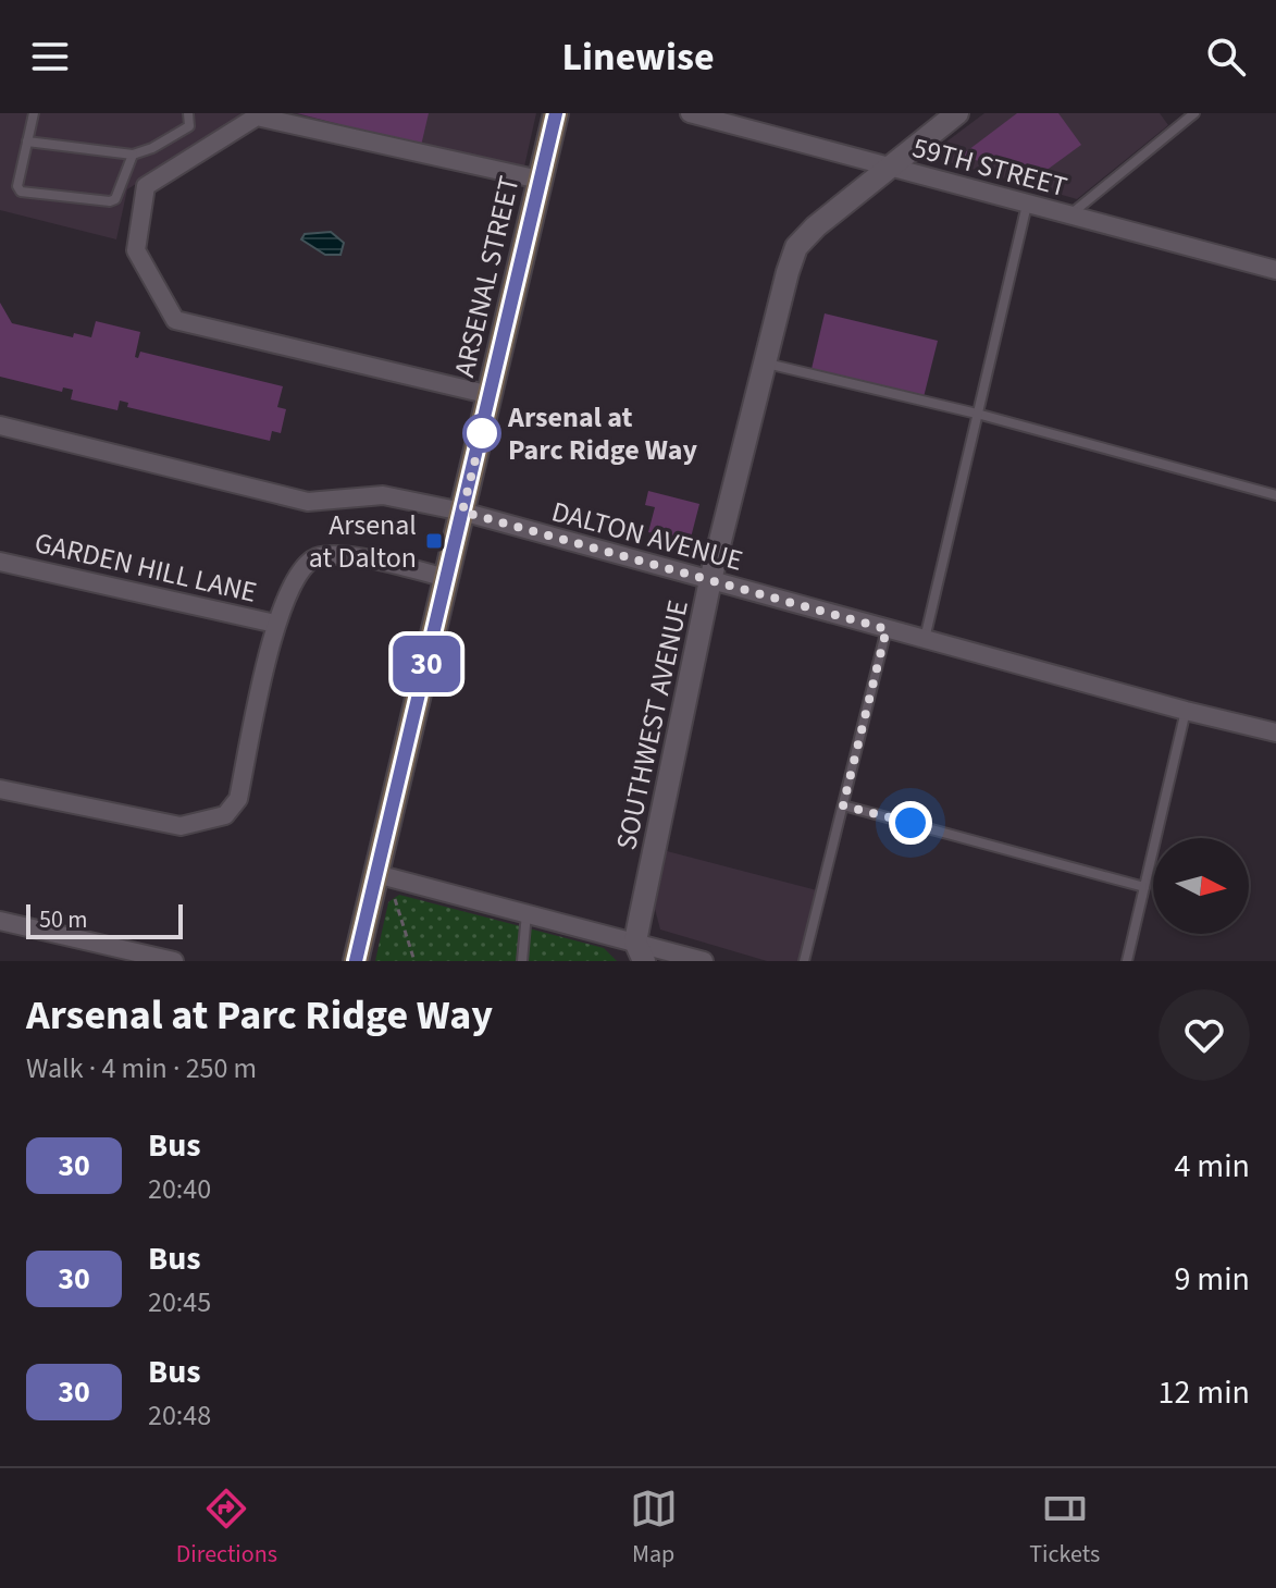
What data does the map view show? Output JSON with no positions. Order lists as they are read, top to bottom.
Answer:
{
  "streets": {
    "main road": ["ARSENAL STREET"],
    "street": [
      "59TH STREET",
      "DALTON AVENUE",
      "GARDEN HILL LANE",
      "SOUTHWEST AVENUE"
    ]
  },
  "crossings": [
    ["59TH STREET", "SOUTHWEST AVENUE"],
    ["ARSENAL STREET", "DALTON AVENUE"],
    ["ARSENAL STREET", "GARDEN HILL LANE"],
    ["DALTON AVENUE", "SOUTHWEST AVENUE"]
  ],
  "places": {
    "other": ["Arsenal at Parc Ridge Way"],
    "transit": ["Arsenal at Dalton"]
  },
  "lines": ["bus line 30"],
  "scale_bar": "50 m",
  "north": "right",
  "page": {
    "header": "Linewise",
    "on_map": "30",
    "scale": "50 m",
    "heading": ["Arsenal at Parc Ridge Way", "Walk · 4 min · 250 m"],
    "list": [
      {
        "mark": "30",
        "name": "Bus",
        "note": "20:40",
        "value": "4 min"
      },
      {
        "mark": "30",
        "name": "Bus",
        "note": "20:45",
        "value": "9 min"
      },
      {
        "mark": "30",
        "name": "Bus",
        "note": "20:48",
        "value": "12 min"
      }
    ],
    "tabs": ["Directions", "Map", "Tickets"]
  }
}
